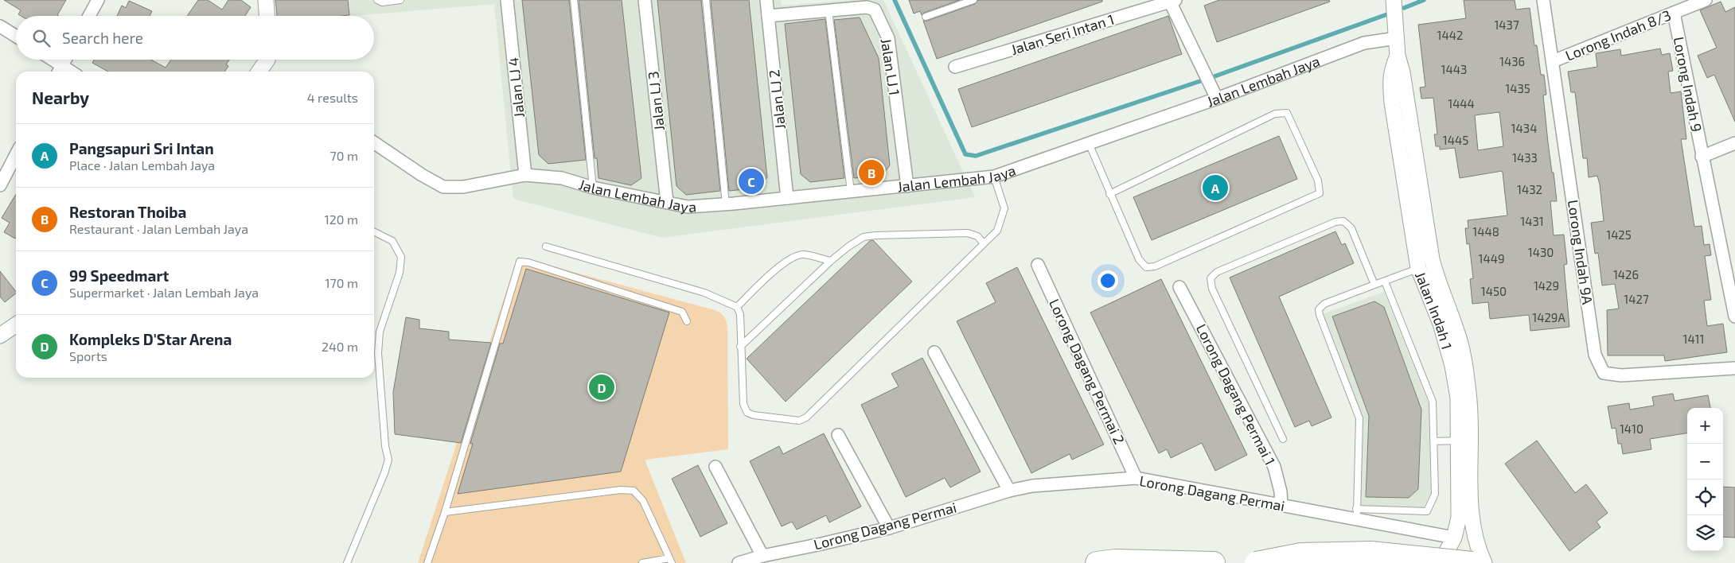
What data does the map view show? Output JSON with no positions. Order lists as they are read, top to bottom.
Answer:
{
  "streets": {
    "street": [
      "Jalan Seri Intan 1",
      "Lorong Indah 8/3",
      "Jalan LJ 1",
      "Jalan Lembah Jaya",
      "Lorong Indah 9",
      "Jalan LJ 4",
      "Jalan LJ 2",
      "Jalan LJ 3",
      "Lorong Indah 9A",
      "Jalan Indah 1",
      "Lorong Dagang Permai 2",
      "Lorong Dagang Permai 1",
      "Lorong Dagang Permai"
    ]
  },
  "crossings": [
    ["Lorong Indah 8/3", "Lorong Indah 9"],
    ["Lorong Indah 8/3", "Lorong Indah 9A"],
    ["Jalan LJ 1", "Jalan Lembah Jaya"],
    ["Jalan LJ 1", "Jalan LJ 2"],
    ["Jalan Lembah Jaya", "Jalan LJ 4"],
    ["Jalan Lembah Jaya", "Jalan LJ 2"],
    ["Jalan Lembah Jaya", "Jalan LJ 3"],
    ["Jalan Lembah Jaya", "Jalan Indah 1"],
    ["Jalan Indah 1", "Lorong Dagang Permai"],
    ["Lorong Dagang Permai 2", "Lorong Dagang Permai"],
    ["Lorong Dagang Permai 1", "Lorong Dagang Permai"]
  ],
  "house_numbers": [
    "1437",
    "1442",
    "1436",
    "1443",
    "1435",
    "1444",
    "1434",
    "1445",
    "1433",
    "1432",
    "1431",
    "1448",
    "1425",
    "1430",
    "1449",
    "1426",
    "1429",
    "1450",
    "1427",
    "1429A",
    "1411",
    "1410"
  ],
  "page": {
    "search": "Search here",
    "heading": ["Nearby", "4 results"],
    "list": [
      {
        "mark": "A",
        "name": "Pangsapuri Sri Intan",
        "note": "Place · Jalan Lembah Jaya",
        "value": "70 m"
      },
      {
        "mark": "B",
        "name": "Restoran Thoiba",
        "note": "Restaurant · Jalan Lembah Jaya",
        "value": "120 m"
      },
      {
        "mark": "C",
        "name": "99 Speedmart",
        "note": "Supermarket · Jalan Lembah Jaya",
        "value": "170 m"
      },
      {
        "mark": "D",
        "name": "Kompleks D'Star Arena",
        "note": "Sports",
        "value": "240 m"
      }
    ],
    "pins": [
      "B",
      "C",
      "A",
      "D"
    ],
    "map_buttons": ["+", "−"]
  }
}
